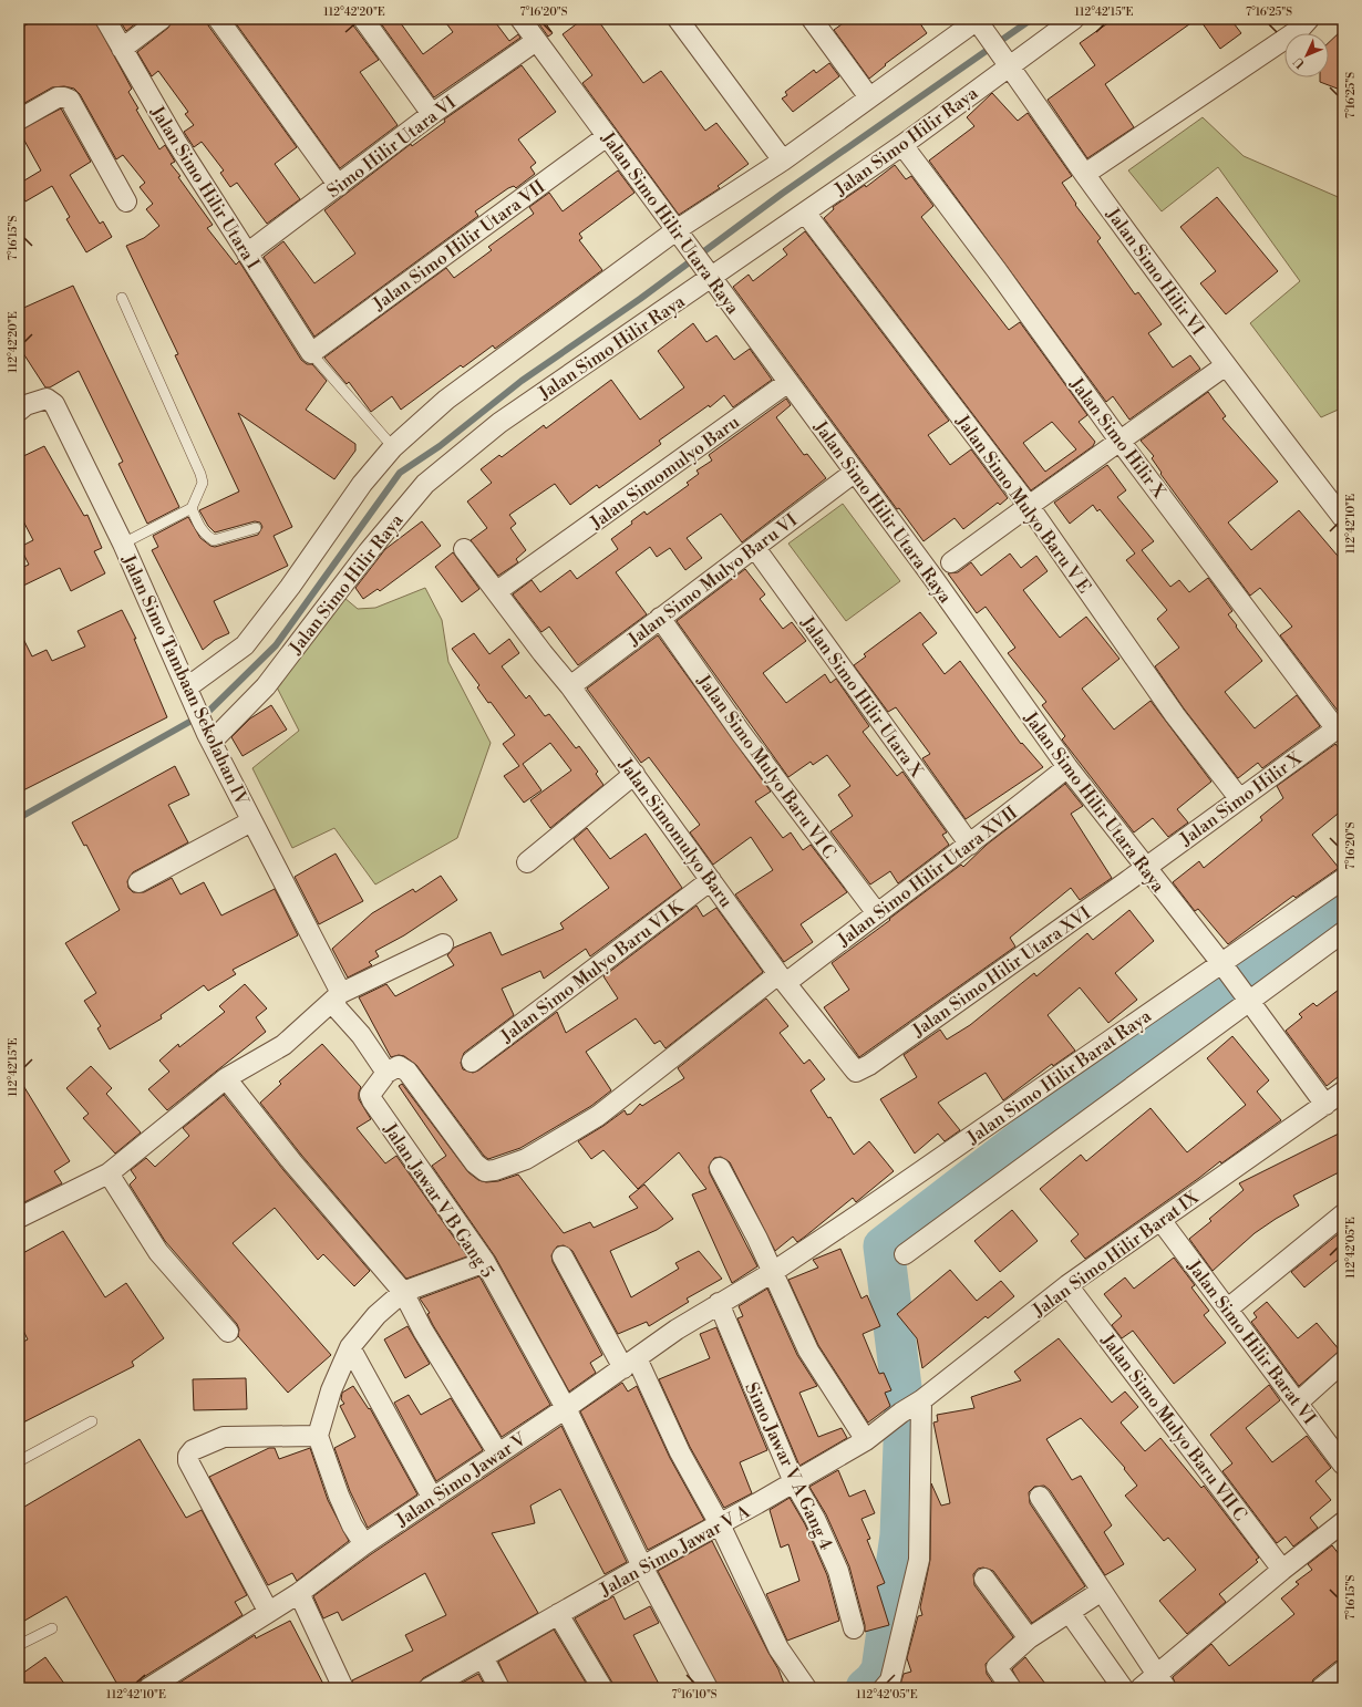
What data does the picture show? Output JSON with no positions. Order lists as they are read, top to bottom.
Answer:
{
  "streets": {
    "street": [
      "Jalan Simo Hilir Raya",
      "Simo Hilir Utara VI",
      "Jalan Simo Hilir Utara I",
      "Jalan Simo Hilir Utara Raya",
      "Jalan Simo Hilir Utara VII",
      "Jalan Simo Hilir VI",
      "Jalan Simo Hilir X",
      "Jalan Simomulyo Baru",
      "Jalan Simo Mulyo Baru V E",
      "Jalan Simo Mulyo Baru VI",
      "Jalan Simo Tambaan Sekolahan IV",
      "Jalan Simo Hilir Utara X",
      "Jalan Simo Mulyo Baru VI C",
      "Jalan Simo Hilir Utara XVII",
      "Jalan Simo Mulyo Baru VI K",
      "Jalan Simo Hilir Utara XVI",
      "Jalan Simo Hilir Barat Raya",
      "Jalan Jawar V B Gang 5",
      "Jalan Simo Hilir Barat IX",
      "Jalan Simo Hilir Barat VI",
      "Jalan Simo Mulyo Baru VII C",
      "Simo Jawar V A Gang 4",
      "Jalan Simo Jawar V",
      "Jalan Simo Jawar V A"
    ]
  },
  "crossings": [
    ["Jalan Simo Hilir Raya", "Jalan Simo Hilir Utara Raya"],
    ["Jalan Simo Hilir Raya", "Jalan Simo Hilir VI"],
    ["Jalan Simo Hilir Raya", "Jalan Simo Hilir X"],
    ["Jalan Simo Hilir Raya", "Jalan Simo Mulyo Baru V E"],
    ["Jalan Simo Hilir Raya", "Jalan Simo Tambaan Sekolahan IV"],
    ["Simo Hilir Utara VI", "Jalan Simo Hilir Utara I"],
    ["Simo Hilir Utara VI", "Jalan Simo Hilir Utara Raya"],
    ["Jalan Simo Hilir Utara I", "Jalan Simo Hilir Utara VII"],
    ["Jalan Simo Hilir Utara Raya", "Jalan Simo Hilir Utara VII"],
    ["Jalan Simo Hilir Utara Raya", "Jalan Simo Hilir X"],
    ["Jalan Simo Hilir Utara Raya", "Jalan Simomulyo Baru"],
    ["Jalan Simo Hilir Utara Raya", "Jalan Simo Mulyo Baru VI"],
    ["Jalan Simo Hilir Utara Raya", "Jalan Simo Hilir Utara XVII"],
    ["Jalan Simo Hilir Utara Raya", "Jalan Simo Hilir Utara XVI"],
    ["Jalan Simo Hilir Utara Raya", "Jalan Simo Hilir Barat Raya"],
    ["Jalan Simo Hilir Utara Raya", "Jalan Simo Hilir Barat IX"],
    ["Jalan Simo Hilir X", "Jalan Simo Mulyo Baru V E"],
    ["Jalan Simo Hilir X", "Jalan Simo Hilir Utara XVI"],
    ["Jalan Simomulyo Baru", "Jalan Simo Mulyo Baru VI"],
    ["Jalan Simomulyo Baru", "Jalan Simo Hilir Utara XVII"],
    ["Jalan Simomulyo Baru", "Jalan Simo Mulyo Baru VI K"],
    ["Jalan Simomulyo Baru", "Jalan Simo Hilir Utara XVI"],
    ["Jalan Simo Mulyo Baru VI", "Jalan Simo Hilir Utara X"],
    ["Jalan Simo Mulyo Baru VI", "Jalan Simo Mulyo Baru VI C"],
    ["Jalan Simo Hilir Utara X", "Jalan Simo Hilir Utara XVII"],
    ["Jalan Simo Mulyo Baru VI C", "Jalan Simo Hilir Utara XVII"],
    ["Jalan Simo Hilir Utara XVII", "Jalan Jawar V B Gang 5"],
    ["Jalan Simo Hilir Barat Raya", "Jalan Simo Jawar V"],
    ["Jalan Jawar V B Gang 5", "Jalan Simo Jawar V"],
    ["Jalan Jawar V B Gang 5", "Jalan Simo Jawar V A"],
    ["Jalan Simo Hilir Barat IX", "Jalan Simo Hilir Barat VI"],
    ["Jalan Simo Hilir Barat IX", "Jalan Simo Mulyo Baru VII C"],
    ["Jalan Simo Hilir Barat IX", "Jalan Simo Jawar V A"],
    ["Simo Jawar V A Gang 4", "Jalan Simo Jawar V"],
    ["Simo Jawar V A Gang 4", "Jalan Simo Jawar V A"]
  ],
  "north": "bottom left",
  "coordinates": [
    "112°42'20\"E",
    "7°16'20\"S",
    "112°42'15\"E",
    "7°16'25\"S",
    "7°16'15\"S",
    "112°42'10\"E",
    "112°42'05\"E",
    "7°16'10\"S"
  ]
}
